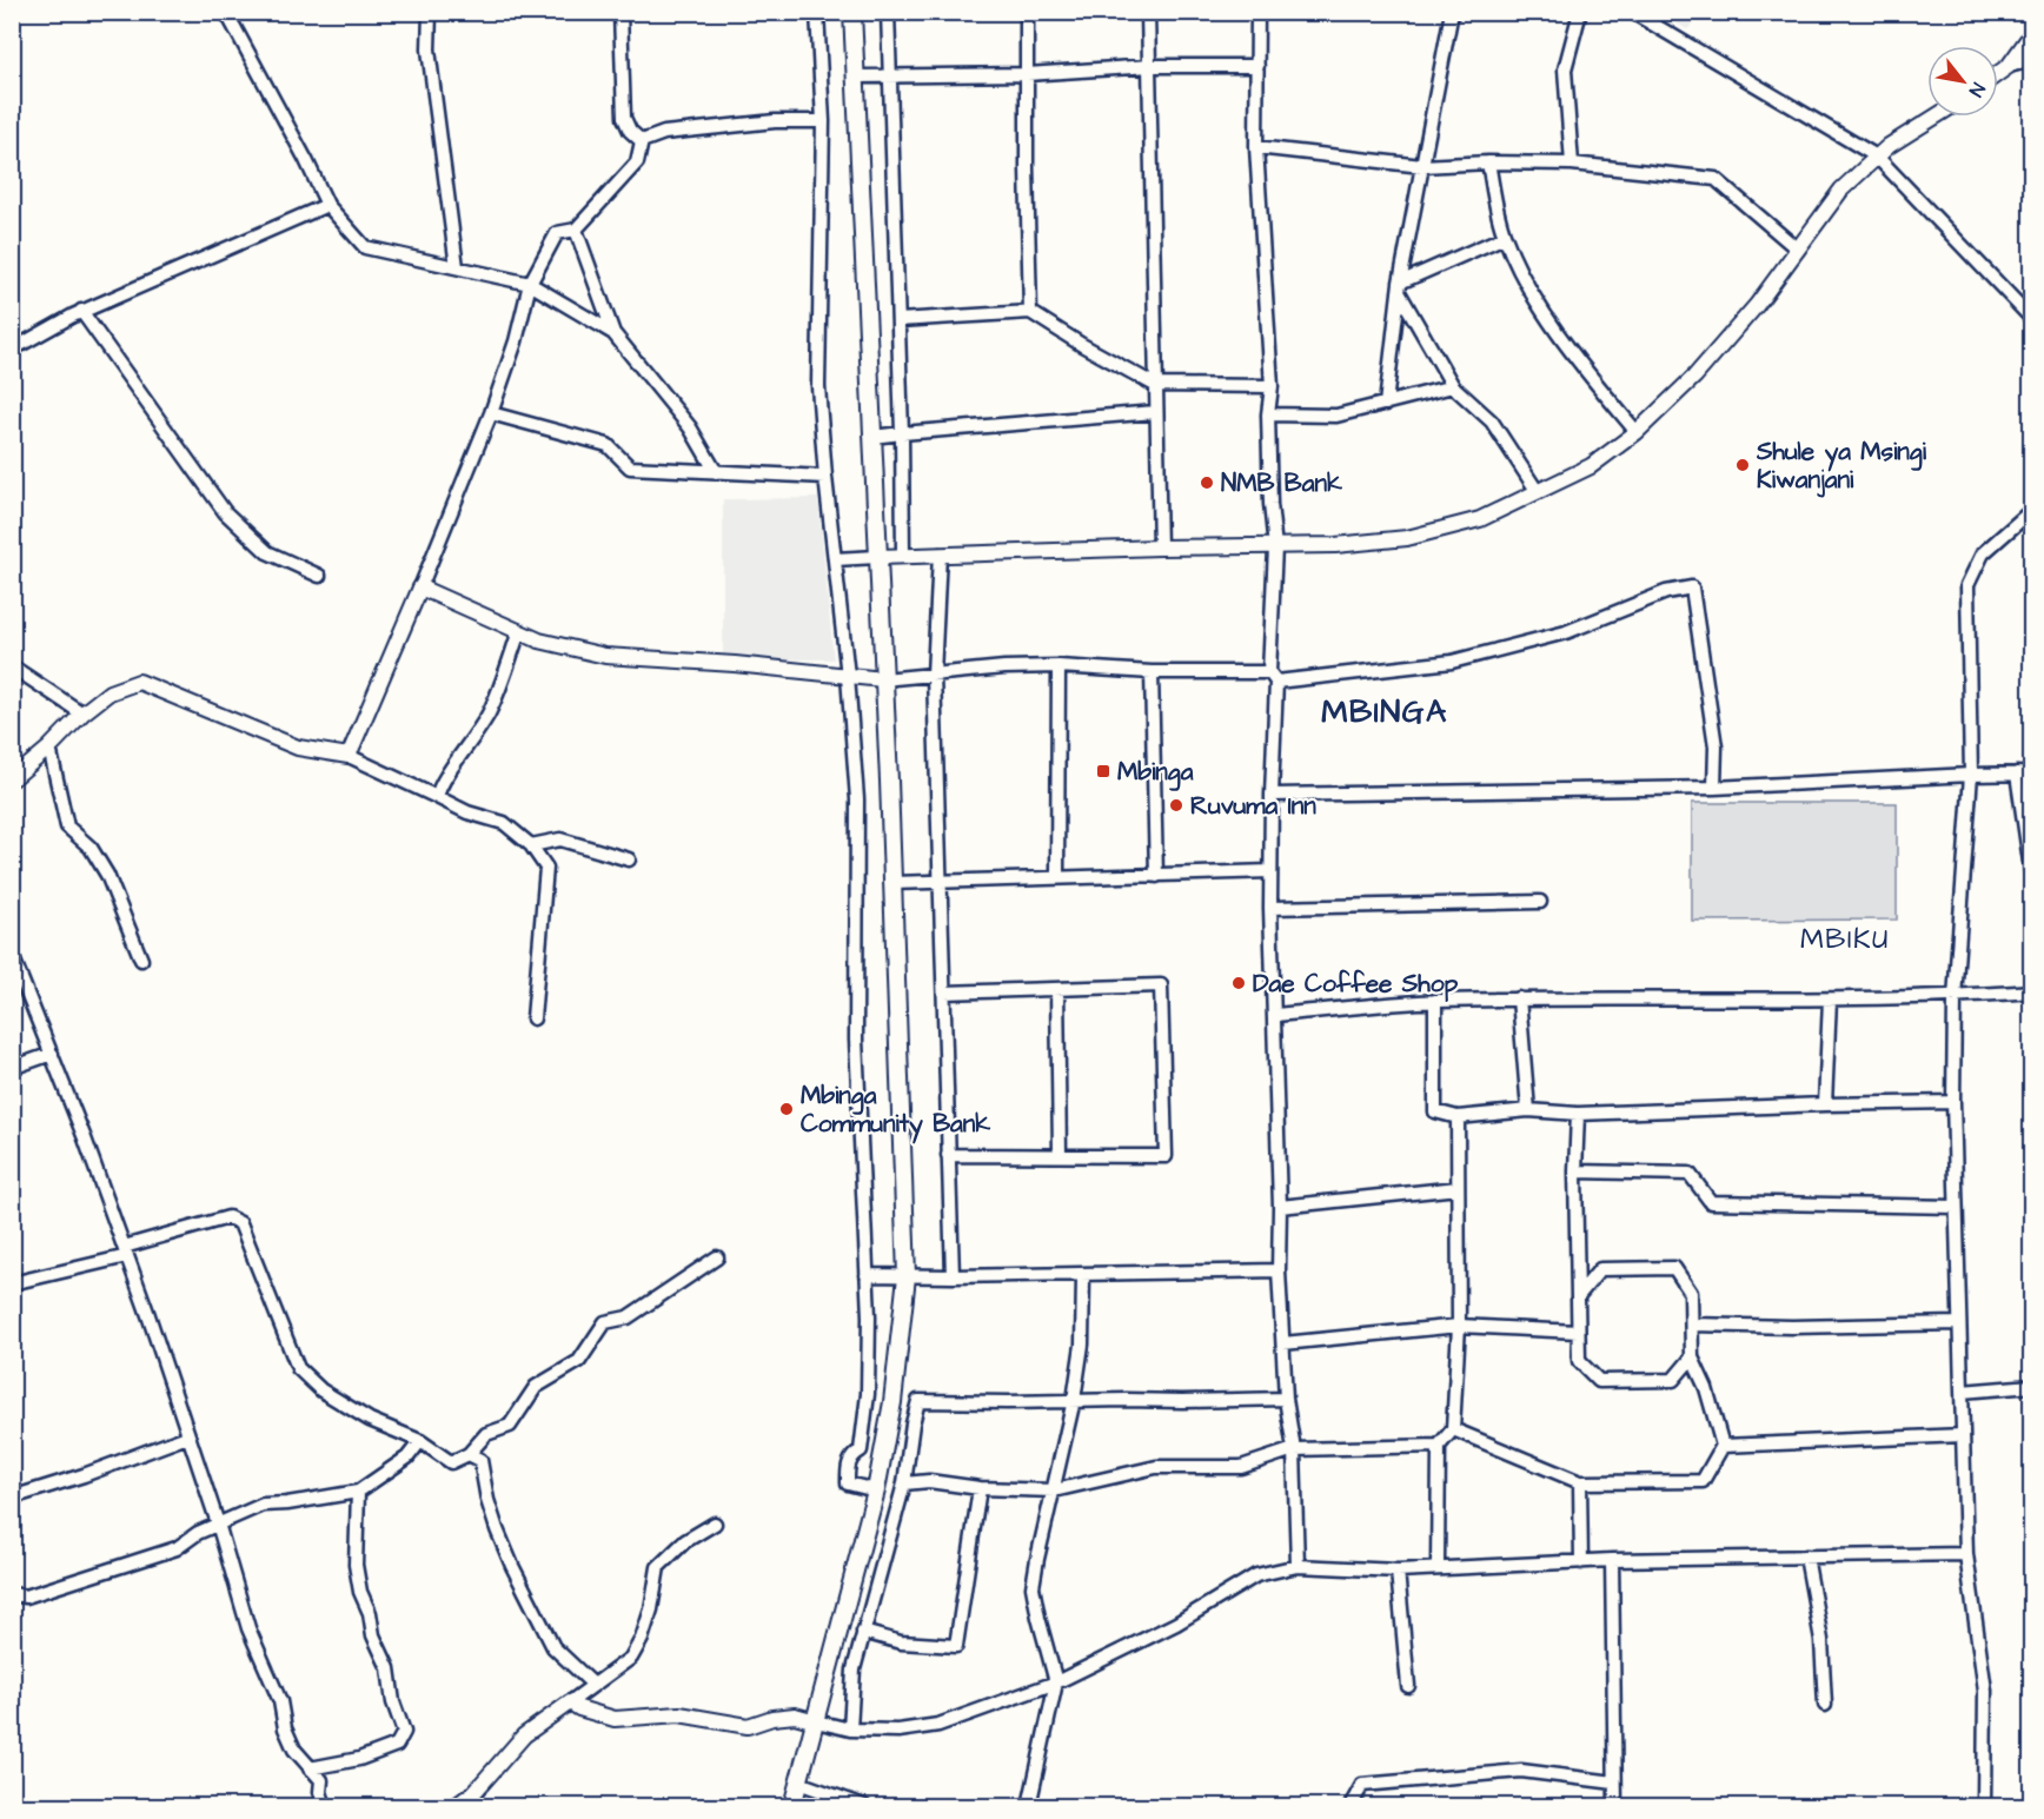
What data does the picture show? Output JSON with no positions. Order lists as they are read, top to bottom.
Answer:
{
  "districts": ["MBINGA", "MBIKU"],
  "places": {
    "other": [
      "Shule ya Msingi Kiwanjani",
      "NMB Bank",
      "Ruvuma Inn",
      "Dae Coffee Shop",
      "Mbinga Community Bank"
    ],
    "transit": ["Mbinga"]
  },
  "north": "bottom right"
}
